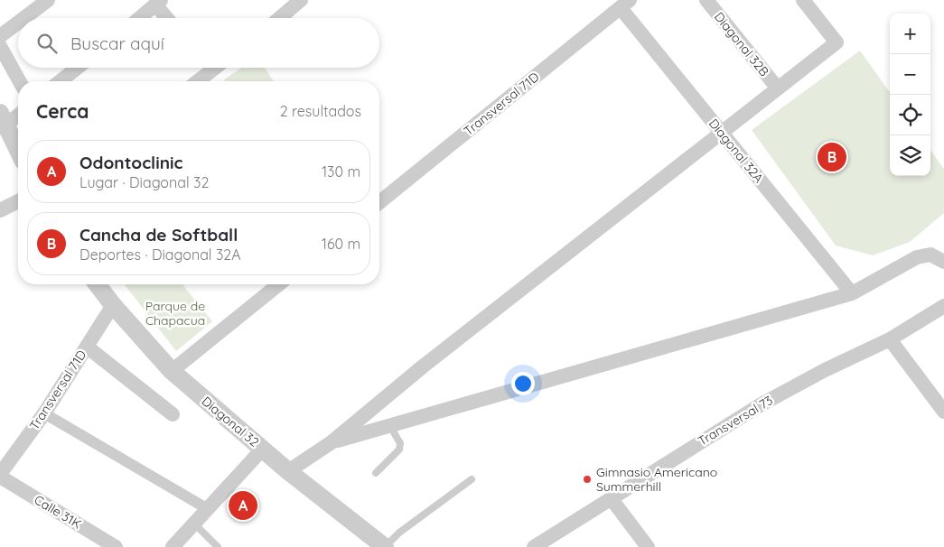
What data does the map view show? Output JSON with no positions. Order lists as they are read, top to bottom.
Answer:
{
  "streets": {
    "street": [
      "Diagonal 32B",
      "Transversal 71D",
      "Diagonal 32A",
      "Transversal 73",
      "Diagonal 32",
      "Calle 31K"
    ]
  },
  "crossings": [
    ["Transversal 71D", "Diagonal 32A"],
    ["Transversal 71D", "Diagonal 32"],
    ["Transversal 71D", "Calle 31K"]
  ],
  "parks": ["Parque de Chapacua"],
  "places": ["Gimnasio Americano Summerhill"],
  "page": {
    "map_buttons": ["+", "−"],
    "search": "Buscar aquí",
    "heading": ["Cerca", "2 resultados"],
    "list": [
      {
        "mark": "A",
        "name": "Odontoclinic",
        "note": "Lugar · Diagonal 32",
        "value": "130 m"
      },
      {
        "mark": "B",
        "name": "Cancha de Softball",
        "note": "Deportes · Diagonal 32A",
        "value": "160 m"
      }
    ],
    "pins": ["B", "A"]
  }
}
